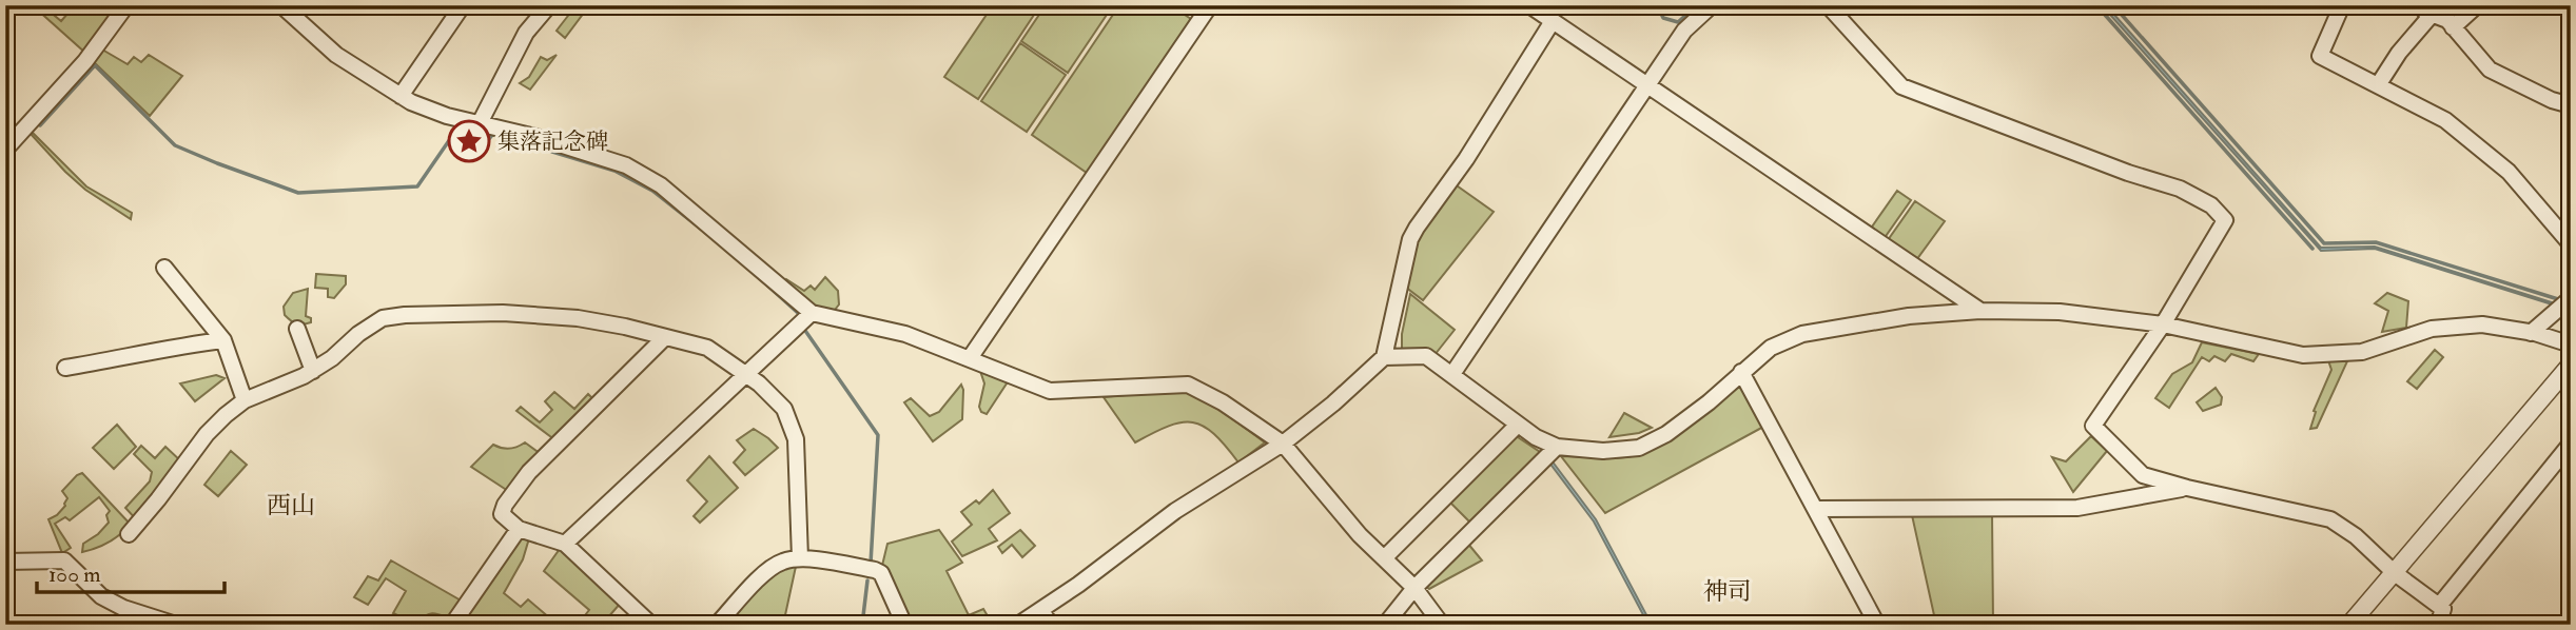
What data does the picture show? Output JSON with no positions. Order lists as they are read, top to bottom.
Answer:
{
  "districts": ["西山", "神司"],
  "places": {
    "place": ["集落記念碑"]
  },
  "scale_bar": "100 m"
}
